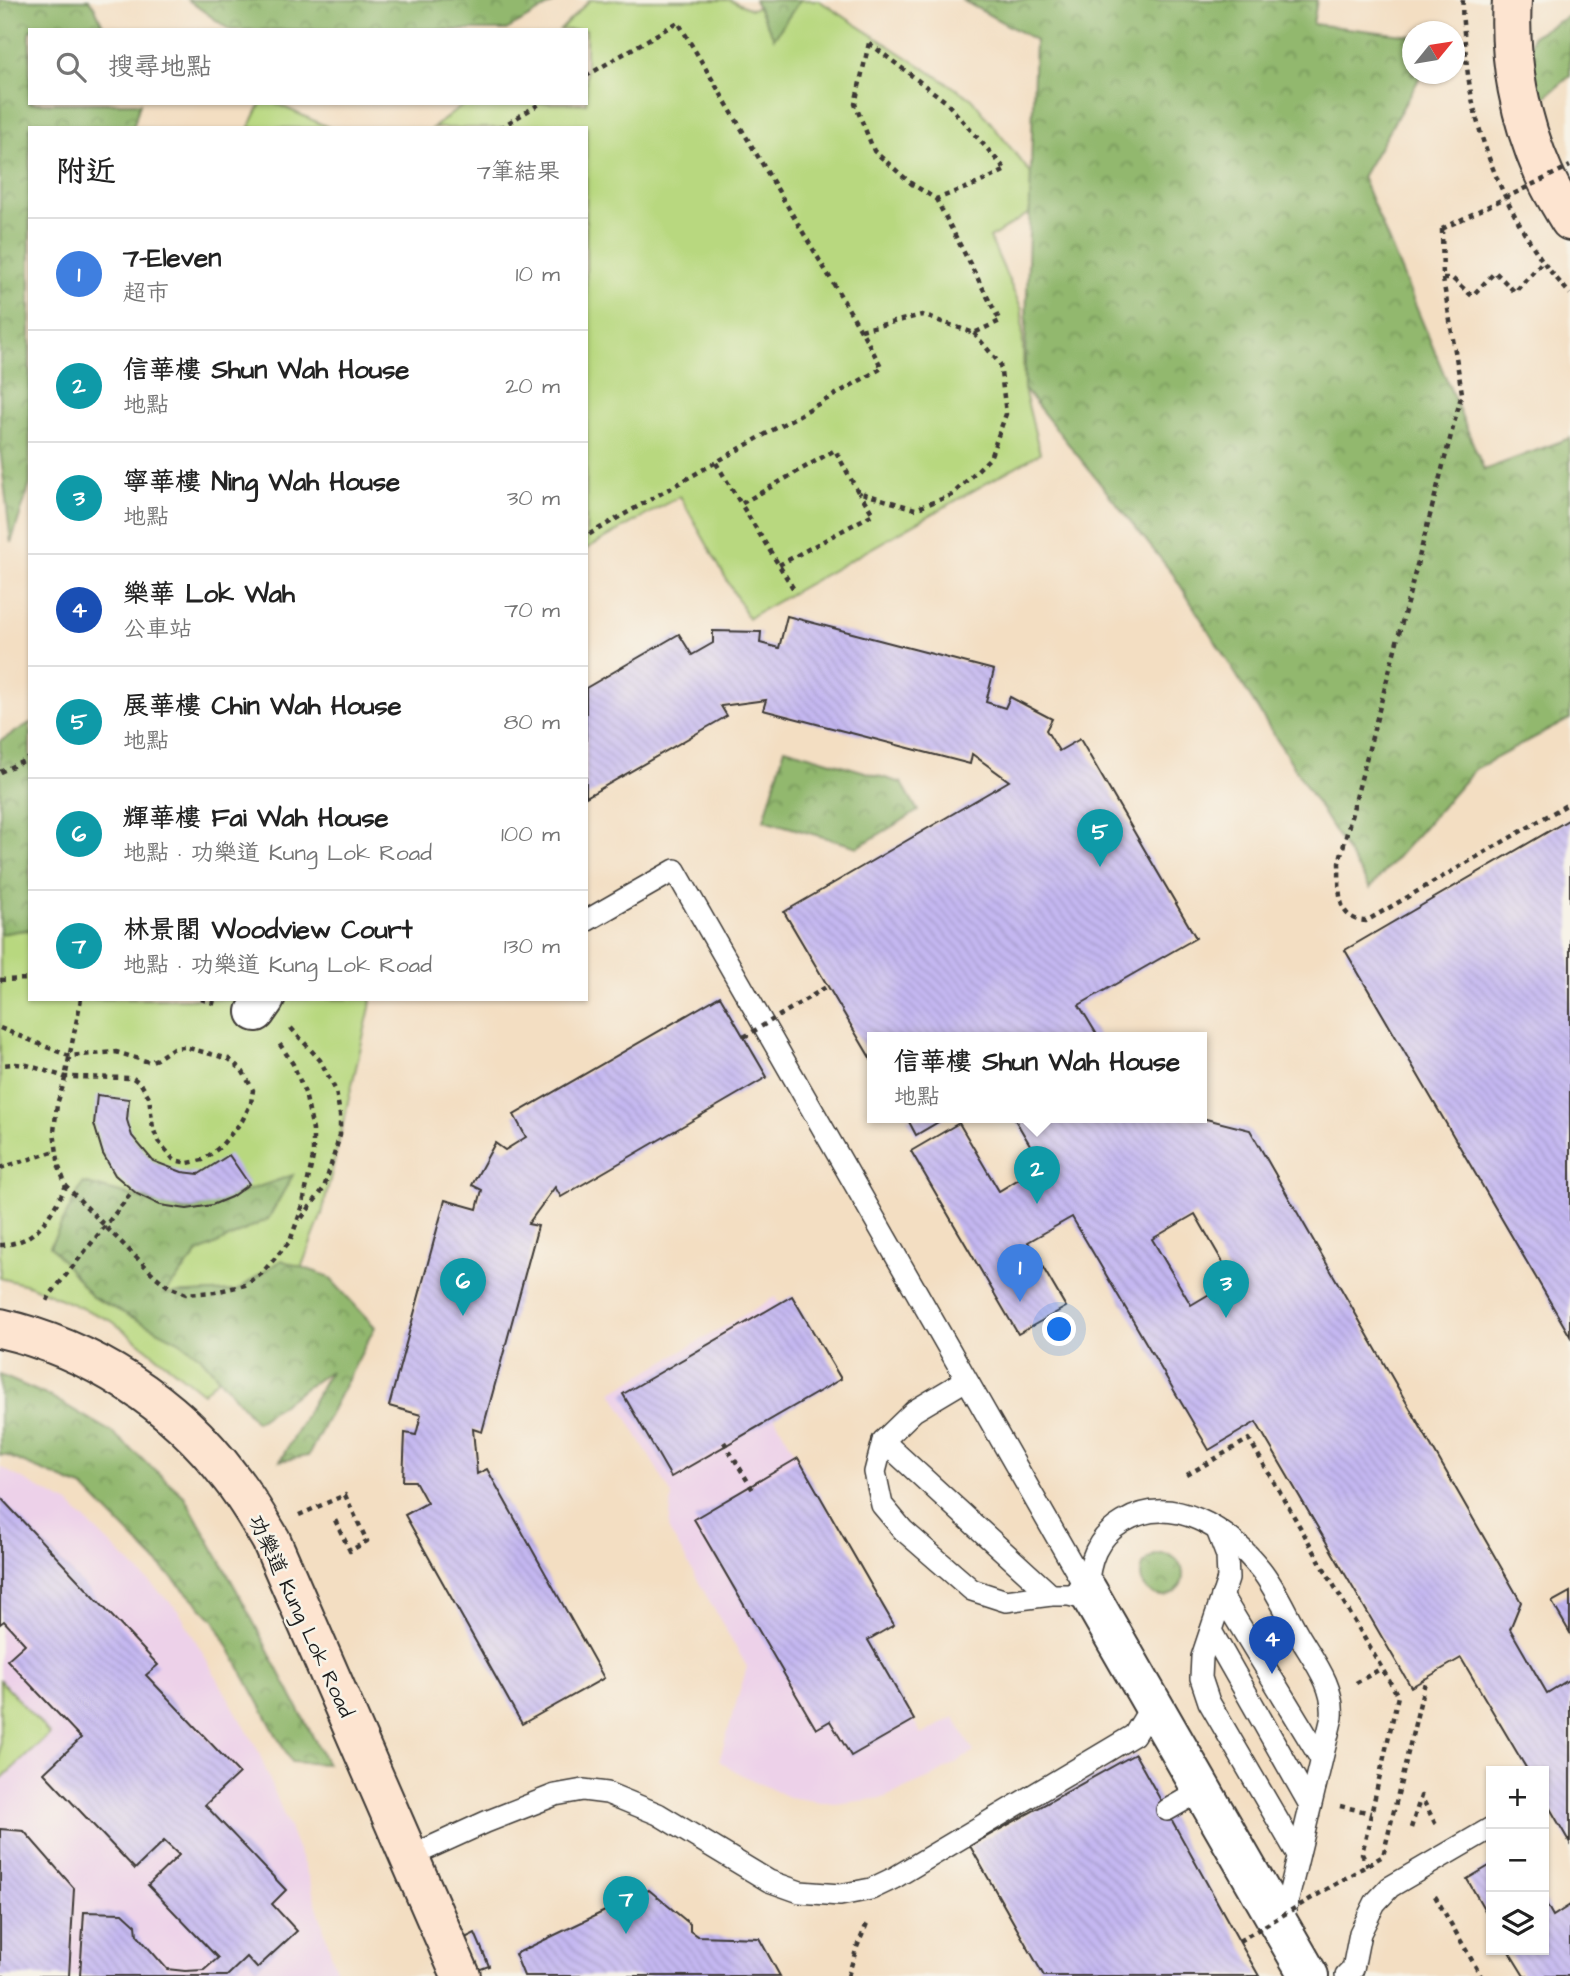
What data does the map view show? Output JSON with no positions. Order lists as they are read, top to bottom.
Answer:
{
  "streets": {
    "street": ["功樂道 Kung Lok Road"]
  },
  "north": "top right",
  "page": {
    "search": "搜尋地點",
    "heading": ["附近", "7筆結果"],
    "list": [
      {
        "mark": "1",
        "name": "7-Eleven",
        "note": "超市",
        "value": "10 m"
      },
      {
        "mark": "2",
        "name": "信華樓 Shun Wah House",
        "note": "地點",
        "value": "20 m"
      },
      {
        "mark": "3",
        "name": "寧華樓 Ning Wah House",
        "note": "地點",
        "value": "30 m"
      },
      {
        "mark": "4",
        "name": "樂華 Lok Wah",
        "note": "公車站",
        "value": "70 m"
      },
      {
        "mark": "5",
        "name": "展華樓 Chin Wah House",
        "note": "地點",
        "value": "80 m"
      },
      {
        "mark": "6",
        "name": "輝華樓 Fai Wah House",
        "note": "地點 · 功樂道 Kung Lok Road",
        "value": "100 m"
      },
      {
        "mark": "7",
        "name": "林景閣 Woodview Court",
        "note": "地點 · 功樂道 Kung Lok Road",
        "value": "130 m"
      }
    ],
    "pins": [
      "5",
      "2",
      "1",
      "6",
      "3",
      "4",
      "7"
    ],
    "popup": ["信華樓 Shun Wah House", "地點"],
    "map_buttons": ["+", "−"]
  }
}
